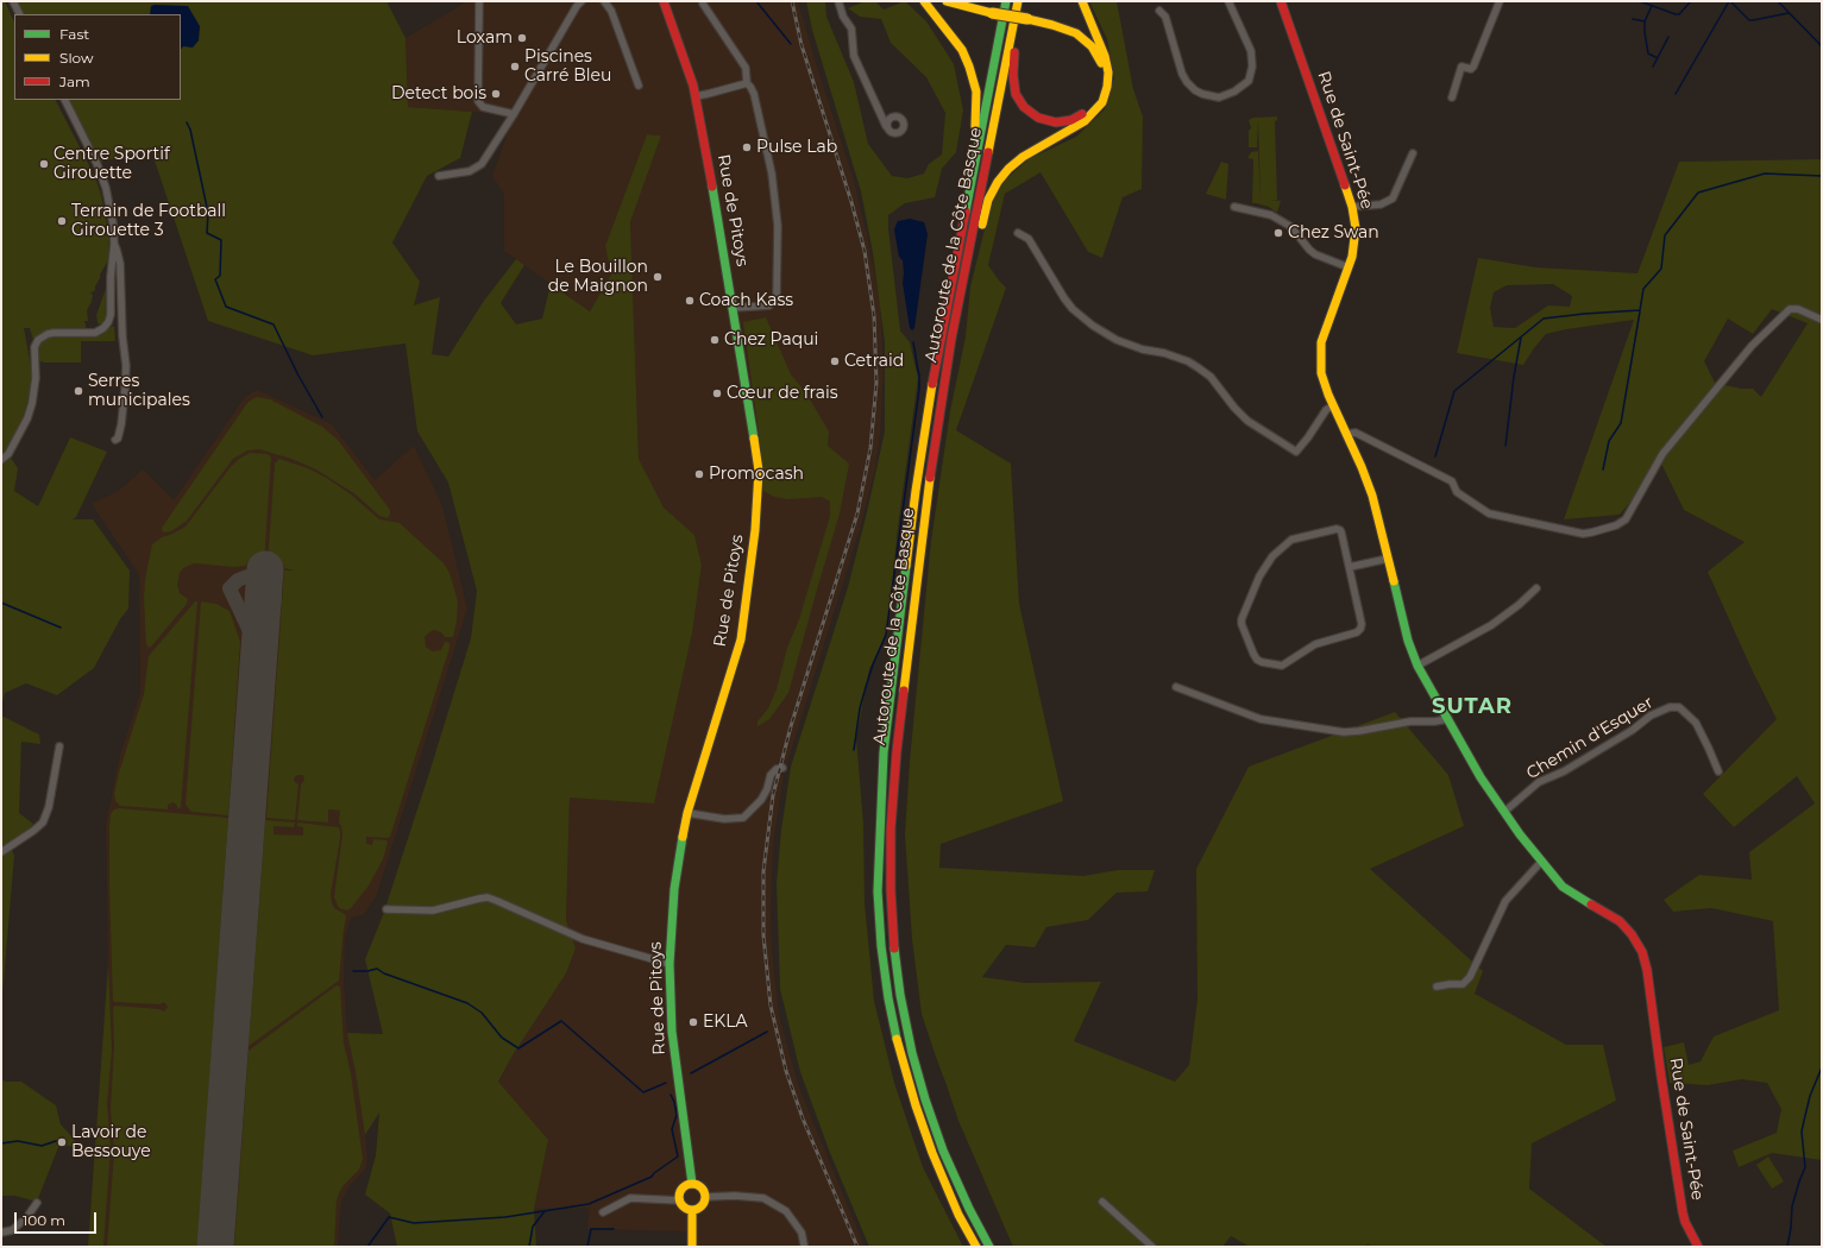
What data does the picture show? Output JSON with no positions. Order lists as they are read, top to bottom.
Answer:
{
  "streets": {
    "main road": ["Rue de Saint-Pée", "Rue de Pitoys", "Autoroute de la Côte Basque"],
    "street": ["Chemin d'Esquer"]
  },
  "districts": ["SUTAR"],
  "places": [
    "Loxam",
    "Piscines Carré Bleu",
    "Detect bois",
    "Pulse Lab",
    "Centre Sportif Girouette",
    "Terrain de Football Girouette 3",
    "Chez Swan",
    "Le Bouillon de Maignon",
    "Coach Kass",
    "Chez Paqui",
    "Cetraid",
    "Serres municipales",
    "Cœur de frais",
    "Promocash",
    "EKLA",
    "Lavoir de Bessouye"
  ],
  "legend": ["Fast", "Slow", "Jam"],
  "scale_bar": "100 m"
}
